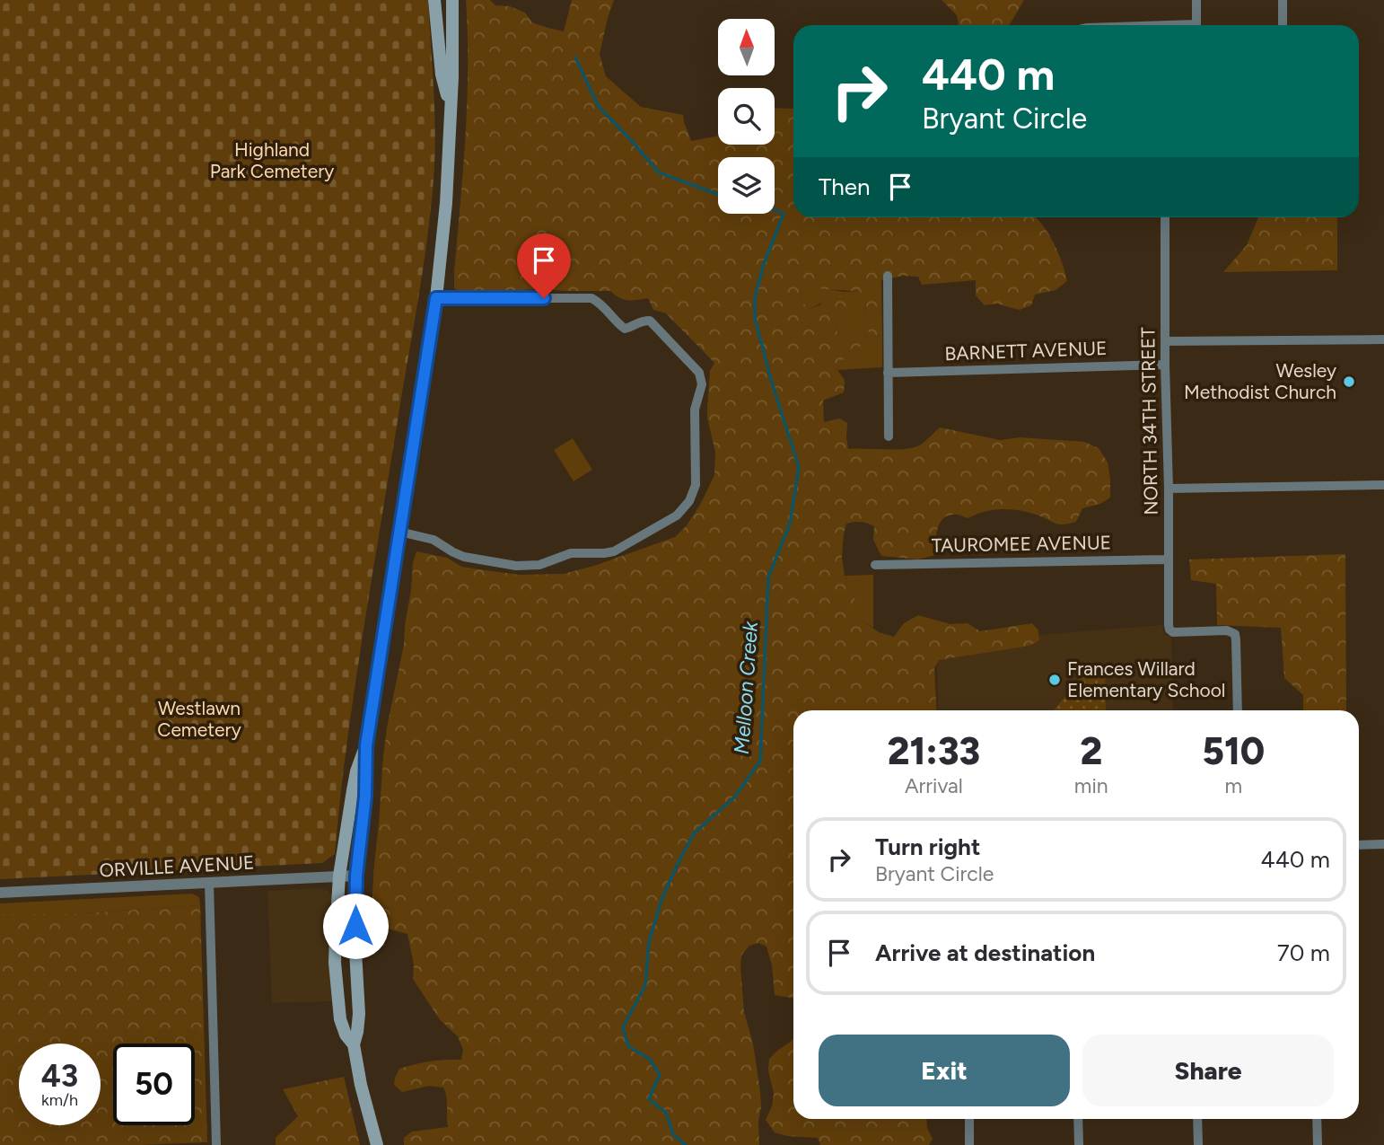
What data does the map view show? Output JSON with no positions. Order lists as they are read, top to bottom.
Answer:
{
  "streets": {
    "street": [
      "BARNETT AVENUE",
      "NORTH 34TH STREET",
      "TAUROMEE AVENUE",
      "ORVILLE AVENUE"
    ]
  },
  "crossings": [
    ["BARNETT AVENUE", "NORTH 34TH STREET"],
    ["NORTH 34TH STREET", "TAUROMEE AVENUE"]
  ],
  "water": ["Melloon Creek"],
  "parks": ["Highland Park Cemetery", "Westlawn Cemetery"],
  "places": ["Wesley Methodist Church", "Frances Willard Elementary School"],
  "north": "top",
  "page": {
    "turn": ["440 m", "Bryant Circle"],
    "then": "Then",
    "eta": [
      "21:33",
      "Arrival",
      "2",
      "min",
      "510",
      "m"
    ],
    "list": [
      {
        "name": "Turn right",
        "note": "Bryant Circle",
        "value": "440 m"
      },
      {
        "name": "Arrive at destination",
        "value": "70 m"
      }
    ],
    "buttons": ["Exit", "Share"],
    "speed": "43 km/h",
    "limit": "50"
  }
}
